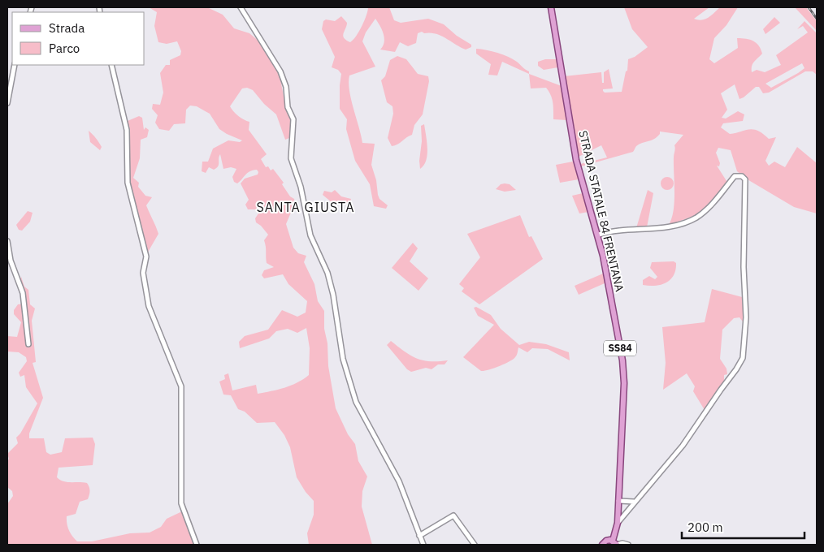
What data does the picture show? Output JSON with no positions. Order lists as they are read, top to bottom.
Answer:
{
  "streets": {
    "main road": ["STRADA STATALE 84 FRENTANA", "SS84"]
  },
  "districts": ["SANTA GIUSTA"],
  "legend": ["Strada", "Parco"],
  "scale_bar": "200 m"
}
